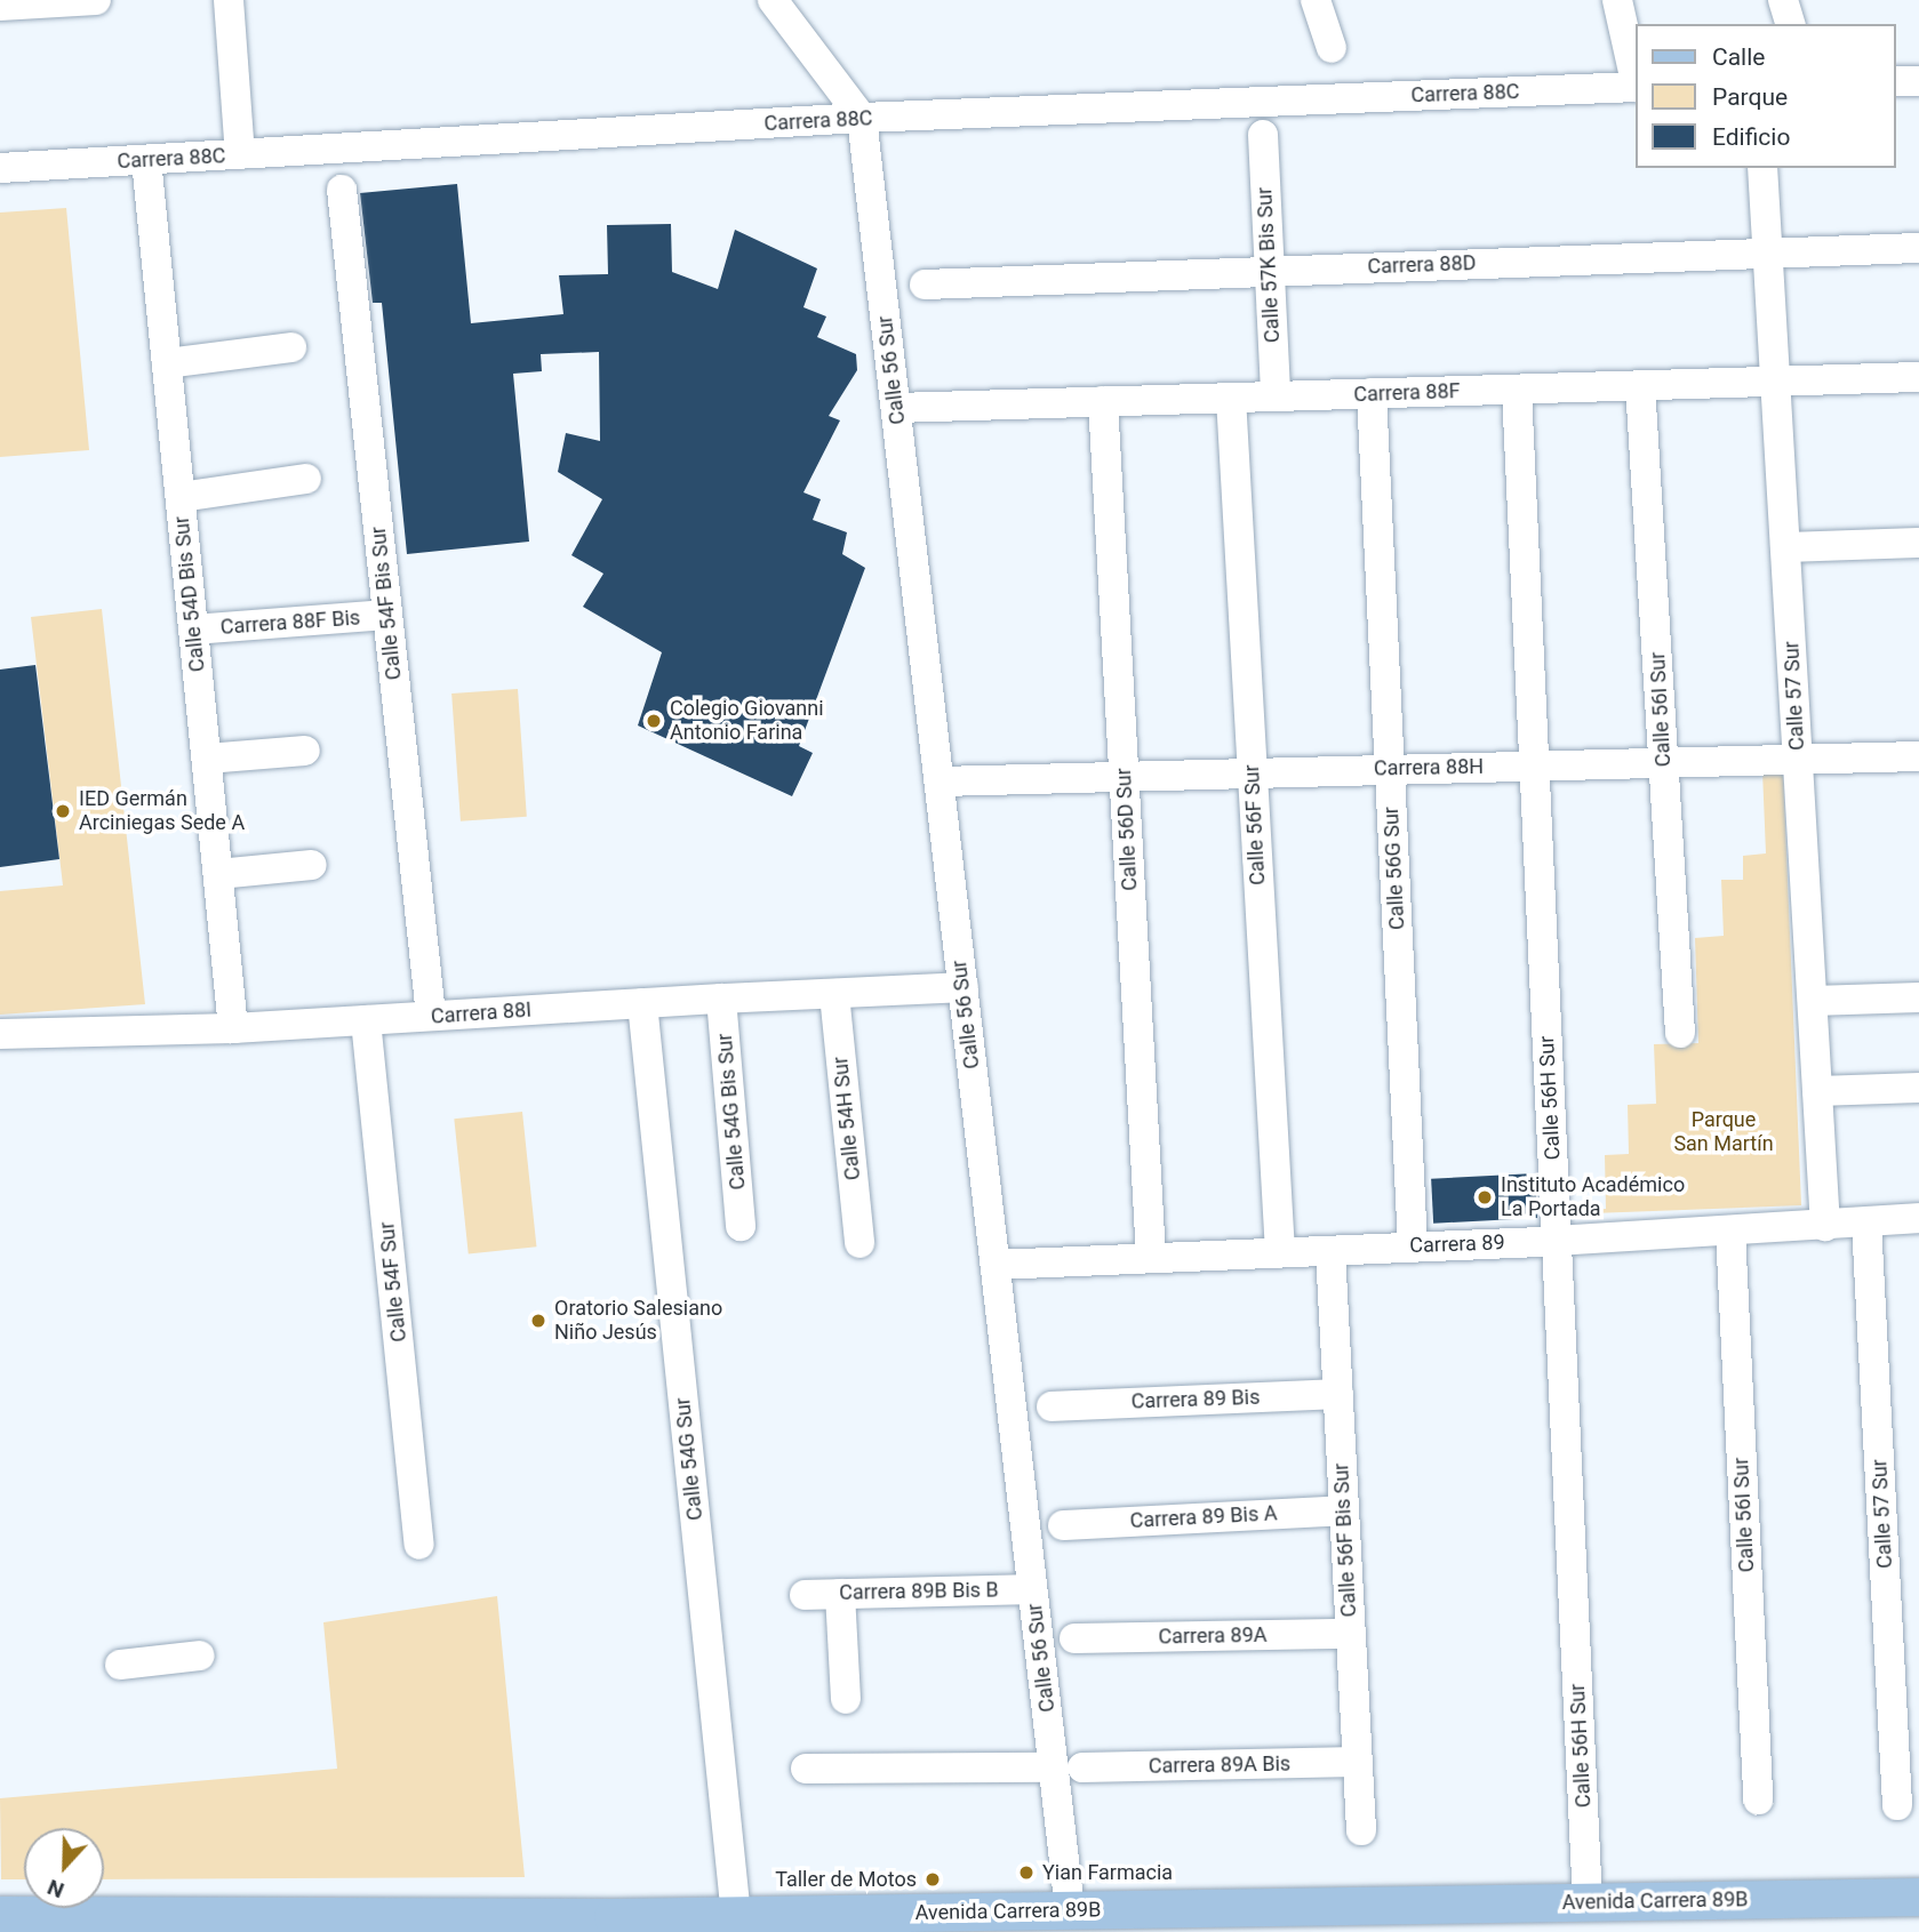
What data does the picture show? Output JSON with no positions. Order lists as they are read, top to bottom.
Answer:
{
  "streets": {
    "main road": ["Avenida Carrera 89B"],
    "street": [
      "Carrera 88C",
      "Calle 57K Bis Sur",
      "Carrera 88D",
      "Calle 56 Sur",
      "Carrera 88F",
      "Calle 54D Bis Sur",
      "Calle 54F Bis Sur",
      "Carrera 88F Bis",
      "Calle 57 Sur",
      "Calle 56I Sur",
      "Carrera 88H",
      "Calle 56F Sur",
      "Calle 56D Sur",
      "Calle 56G Sur",
      "Carrera 88I",
      "Calle 56H Sur",
      "Calle 54G Bis Sur",
      "Calle 54H Sur",
      "Carrera 89",
      "Calle 54F Sur",
      "Carrera 89 Bis",
      "Calle 54G Sur",
      "Carrera 89 Bis A",
      "Calle 56F Bis Sur",
      "Carrera 89B Bis B",
      "Carrera 89A",
      "Carrera 89A Bis"
    ]
  },
  "crossings": [
    ["Carrera 88C", "Calle 56 Sur"],
    ["Carrera 88C", "Calle 54D Bis Sur"],
    ["Calle 57K Bis Sur", "Carrera 88D"],
    ["Calle 57K Bis Sur", "Carrera 88F"],
    ["Carrera 88D", "Calle 57 Sur"],
    ["Calle 56 Sur", "Carrera 88F"],
    ["Calle 56 Sur", "Carrera 88H"],
    ["Calle 56 Sur", "Carrera 88I"],
    ["Calle 56 Sur", "Carrera 89"],
    ["Calle 56 Sur", "Carrera 89B Bis B"],
    ["Calle 56 Sur", "Carrera 89A Bis"],
    ["Calle 56 Sur", "Avenida Carrera 89B"],
    ["Carrera 88F", "Calle 57 Sur"],
    ["Carrera 88F", "Calle 56I Sur"],
    ["Carrera 88F", "Calle 56F Sur"],
    ["Carrera 88F", "Calle 56D Sur"],
    ["Carrera 88F", "Calle 56G Sur"],
    ["Carrera 88F", "Calle 56H Sur"],
    ["Calle 54D Bis Sur", "Carrera 88F Bis"],
    ["Calle 54D Bis Sur", "Carrera 88I"],
    ["Calle 54F Bis Sur", "Carrera 88F Bis"],
    ["Calle 54F Bis Sur", "Carrera 88I"],
    ["Calle 57 Sur", "Carrera 88H"],
    ["Calle 57 Sur", "Carrera 89"],
    ["Calle 56I Sur", "Carrera 88H"],
    ["Calle 56I Sur", "Carrera 89"],
    ["Carrera 88H", "Calle 56F Sur"],
    ["Carrera 88H", "Calle 56D Sur"],
    ["Carrera 88H", "Calle 56G Sur"],
    ["Carrera 88H", "Calle 56H Sur"],
    ["Calle 56F Sur", "Carrera 89"],
    ["Calle 56D Sur", "Carrera 89"],
    ["Calle 56G Sur", "Carrera 89"],
    ["Carrera 88I", "Calle 54G Bis Sur"],
    ["Carrera 88I", "Calle 54H Sur"],
    ["Carrera 88I", "Calle 54F Sur"],
    ["Carrera 88I", "Calle 54G Sur"],
    ["Calle 56H Sur", "Carrera 89"],
    ["Calle 56H Sur", "Avenida Carrera 89B"],
    ["Carrera 89", "Calle 56F Bis Sur"],
    ["Carrera 89 Bis", "Calle 56F Bis Sur"],
    ["Calle 54G Sur", "Avenida Carrera 89B"],
    ["Carrera 89 Bis A", "Calle 56F Bis Sur"],
    ["Calle 56F Bis Sur", "Carrera 89A"],
    ["Calle 56F Bis Sur", "Carrera 89A Bis"]
  ],
  "parks": ["Parque San Martín"],
  "places": [
    "Colegio Giovanni Antonio Farina",
    "IED Germán Arciniegas Sede A",
    "Instituto Académico La Portada",
    "Oratorio Salesiano Niño Jesús",
    "Yian Farmacia",
    "Taller de Motos"
  ],
  "legend": ["Calle", "Parque", "Edificio"],
  "north": "bottom"
}
